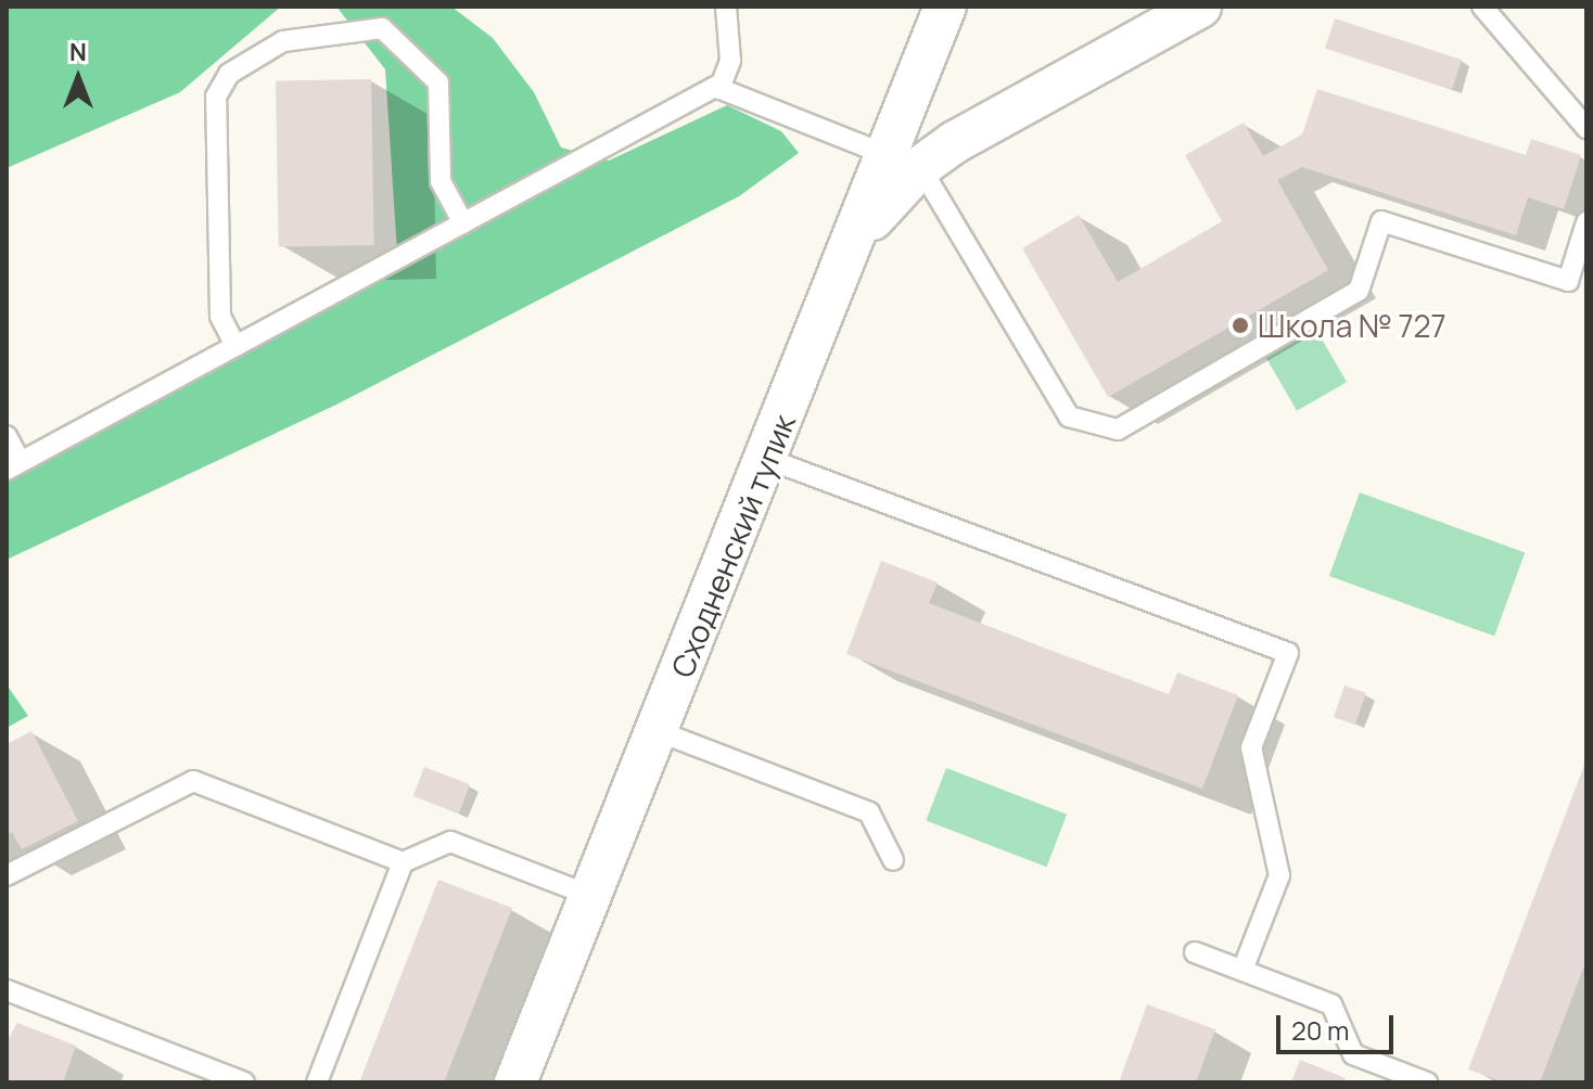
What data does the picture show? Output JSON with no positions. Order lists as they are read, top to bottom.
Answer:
{
  "streets": {
    "street": ["Сходненский тупик"]
  },
  "places": ["Школа № 727"],
  "scale_bar": "20 m",
  "north": "top"
}
